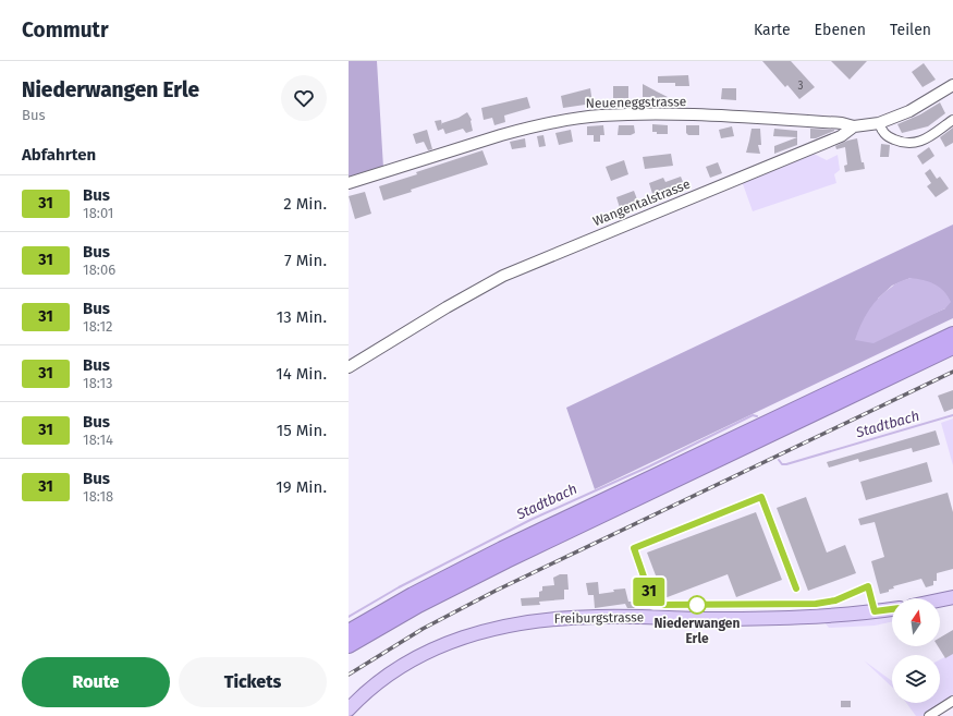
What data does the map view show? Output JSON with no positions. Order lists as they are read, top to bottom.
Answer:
{
  "streets": {
    "main road": ["Freiburgstrasse"],
    "street": ["Neueneggstrasse", "Wangentalstrasse"]
  },
  "crossings": [
    ["Neueneggstrasse", "Wangentalstrasse"]
  ],
  "water": ["Stadtbach"],
  "places": ["Niederwangen Erle"],
  "lines": ["bus line 31"],
  "house_numbers": ["3"],
  "north": "top",
  "page": {
    "header": "Commutr",
    "nav": ["Karte", "Ebenen", "Teilen"],
    "heading": [
      ["Niederwangen Erle", "Bus"],
      "Abfahrten"
    ],
    "on_map": "31",
    "list": [
      {
        "mark": "31",
        "name": "Bus",
        "note": "18:01",
        "value": "2 Min."
      },
      {
        "mark": "31",
        "name": "Bus",
        "note": "18:06",
        "value": "7 Min."
      },
      {
        "mark": "31",
        "name": "Bus",
        "note": "18:12",
        "value": "13 Min."
      },
      {
        "mark": "31",
        "name": "Bus",
        "note": "18:13",
        "value": "14 Min."
      },
      {
        "mark": "31",
        "name": "Bus",
        "note": "18:14",
        "value": "15 Min."
      },
      {
        "mark": "31",
        "name": "Bus",
        "note": "18:18",
        "value": "19 Min."
      }
    ],
    "buttons": ["Route", "Tickets"]
  }
}
